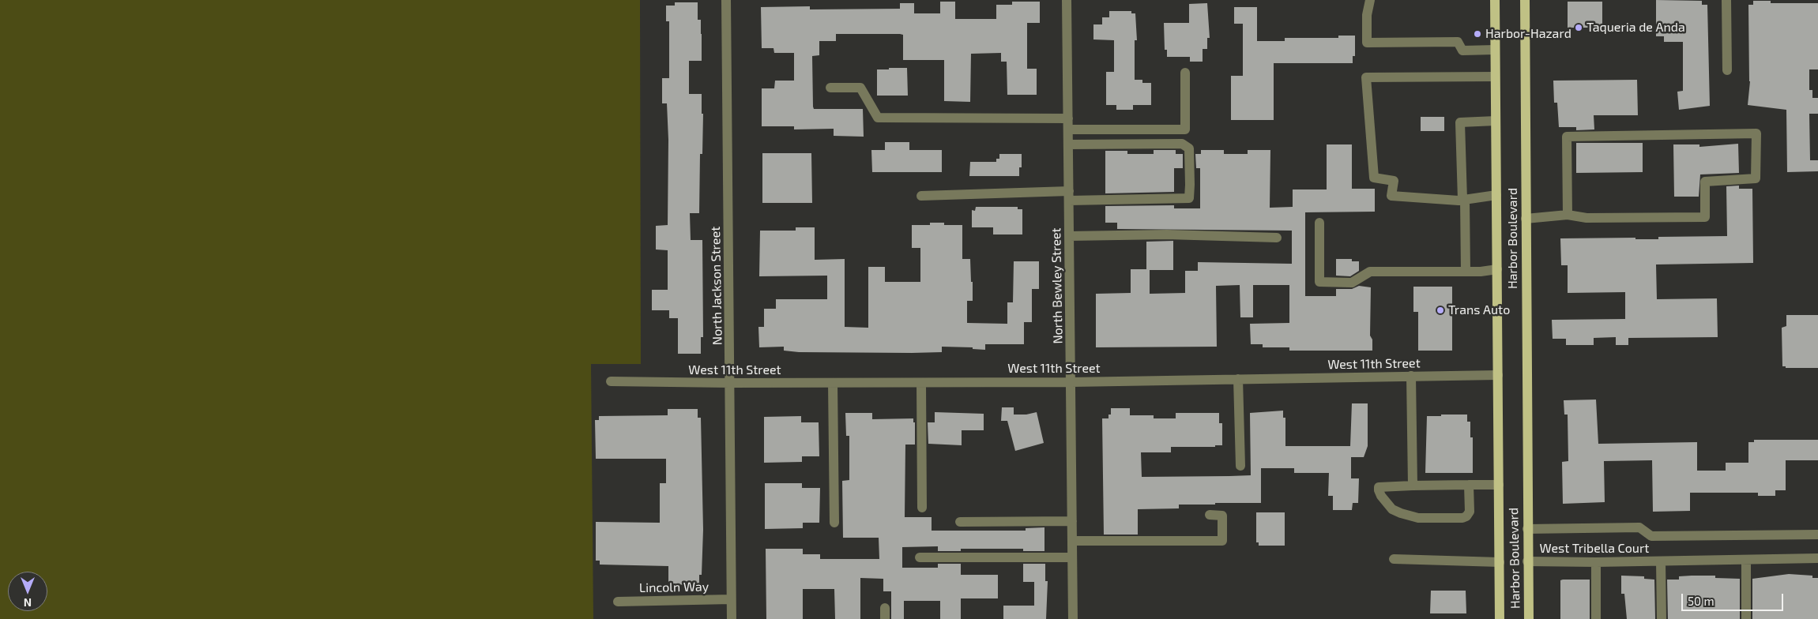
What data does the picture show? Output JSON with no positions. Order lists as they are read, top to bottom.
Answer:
{
  "streets": {
    "main road": ["Harbor Boulevard"],
    "street": [
      "North Jackson Street",
      "North Bewley Street",
      "West 11th Street",
      "West Tribella Court",
      "Lincoln Way"
    ]
  },
  "crossings": [
    ["Harbor Boulevard", "West 11th Street"],
    ["Harbor Boulevard", "West Tribella Court"],
    ["North Jackson Street", "West 11th Street"],
    ["North Jackson Street", "Lincoln Way"],
    ["North Bewley Street", "West 11th Street"]
  ],
  "places": ["Taqueria de Anda", "Harbor-Hazard", "Trans Auto"],
  "scale_bar": "50 m",
  "north": "bottom"
}
